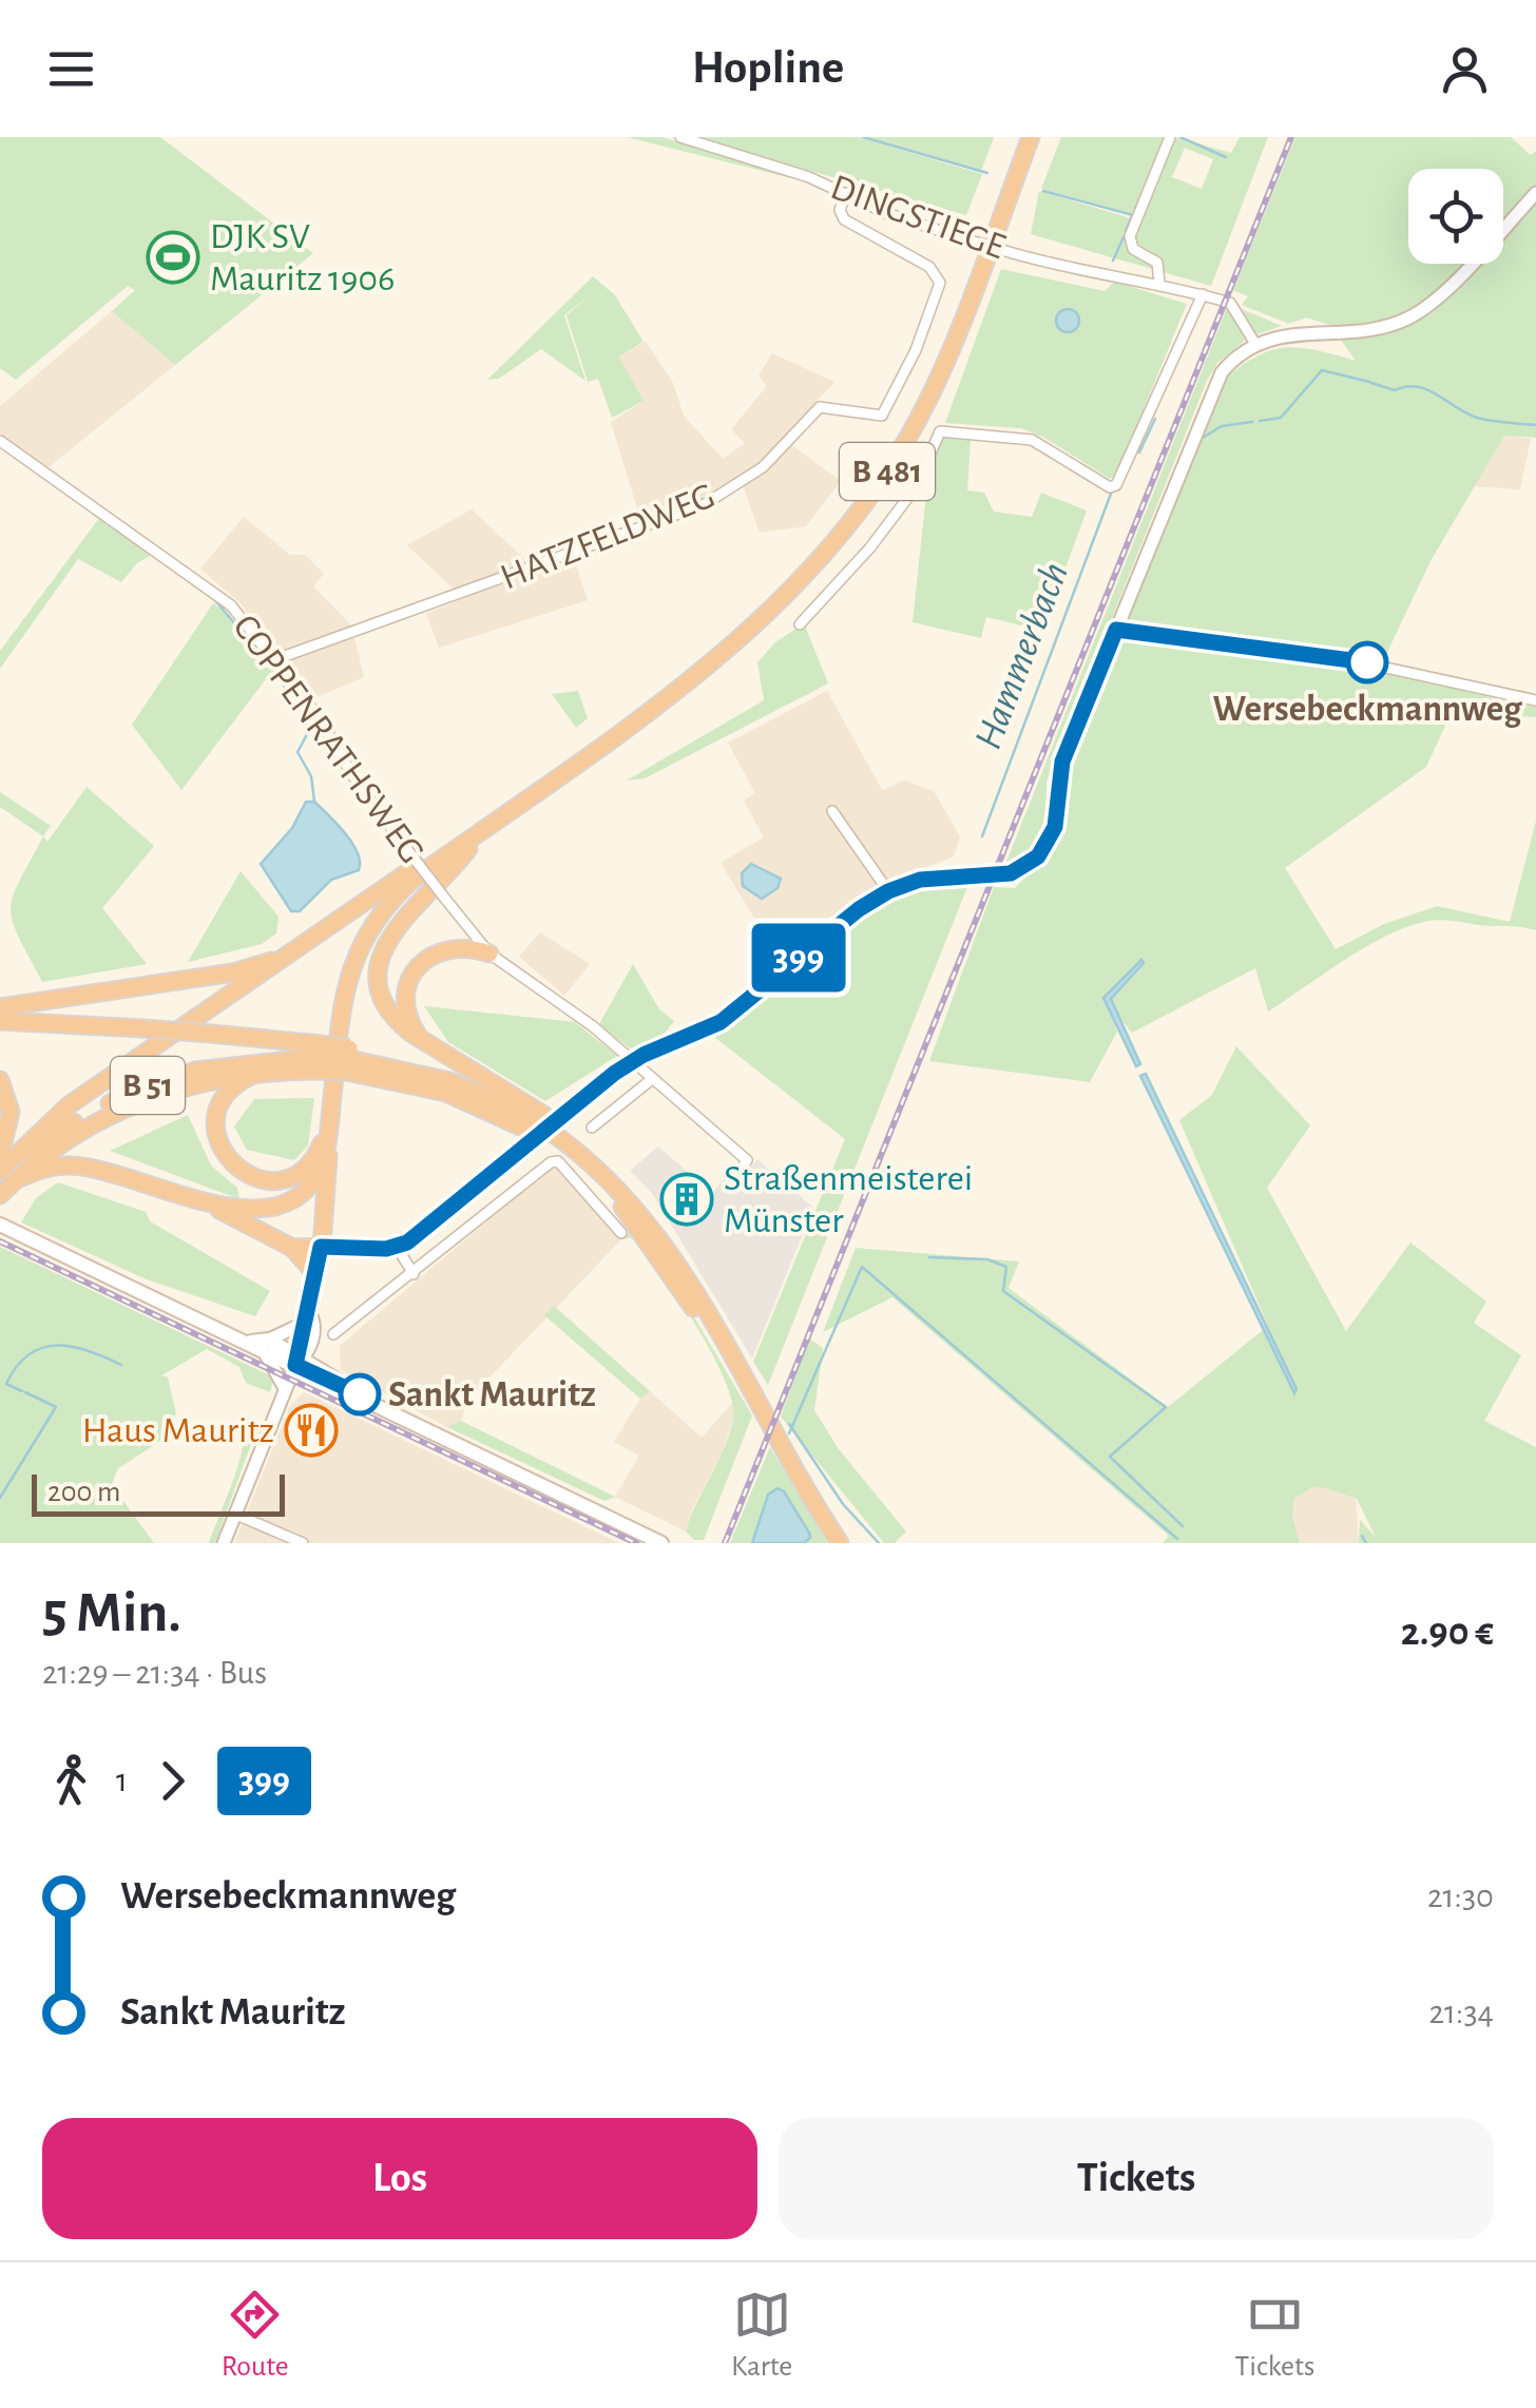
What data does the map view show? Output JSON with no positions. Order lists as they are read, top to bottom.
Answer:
{
  "streets": {
    "highway": ["B 481", "B 51"],
    "street": ["DINGSTIEGE", "HATZFELDWEG", "COPPENRATHSWEG"]
  },
  "crossings": [
    ["DINGSTIEGE", "HATZFELDWEG"],
    ["HATZFELDWEG", "COPPENRATHSWEG"]
  ],
  "water": ["Hammerbach"],
  "places": {
    "sports": ["DJK SV Mauritz 1906"],
    "other": ["Wersebeckmannweg", "Sankt Mauritz"],
    "building": ["Straßenmeisterei Münster"],
    "restaurant": ["Haus Mauritz"]
  },
  "lines": ["bus line 399"],
  "scale_bar": "200 m",
  "page": {
    "header": "Hopline",
    "on_map": "399",
    "scale": "200 m",
    "heading": ["5 Min.", "21:29 – 21:34 · Bus", "2.90 €"],
    "legs": ["1", "399"],
    "list": [
      {
        "name": "Wersebeckmannweg",
        "value": "21:30"
      },
      {
        "name": "Sankt Mauritz",
        "value": "21:34"
      }
    ],
    "buttons": ["Los", "Tickets"],
    "tabs": ["Route", "Karte", "Tickets"]
  }
}
